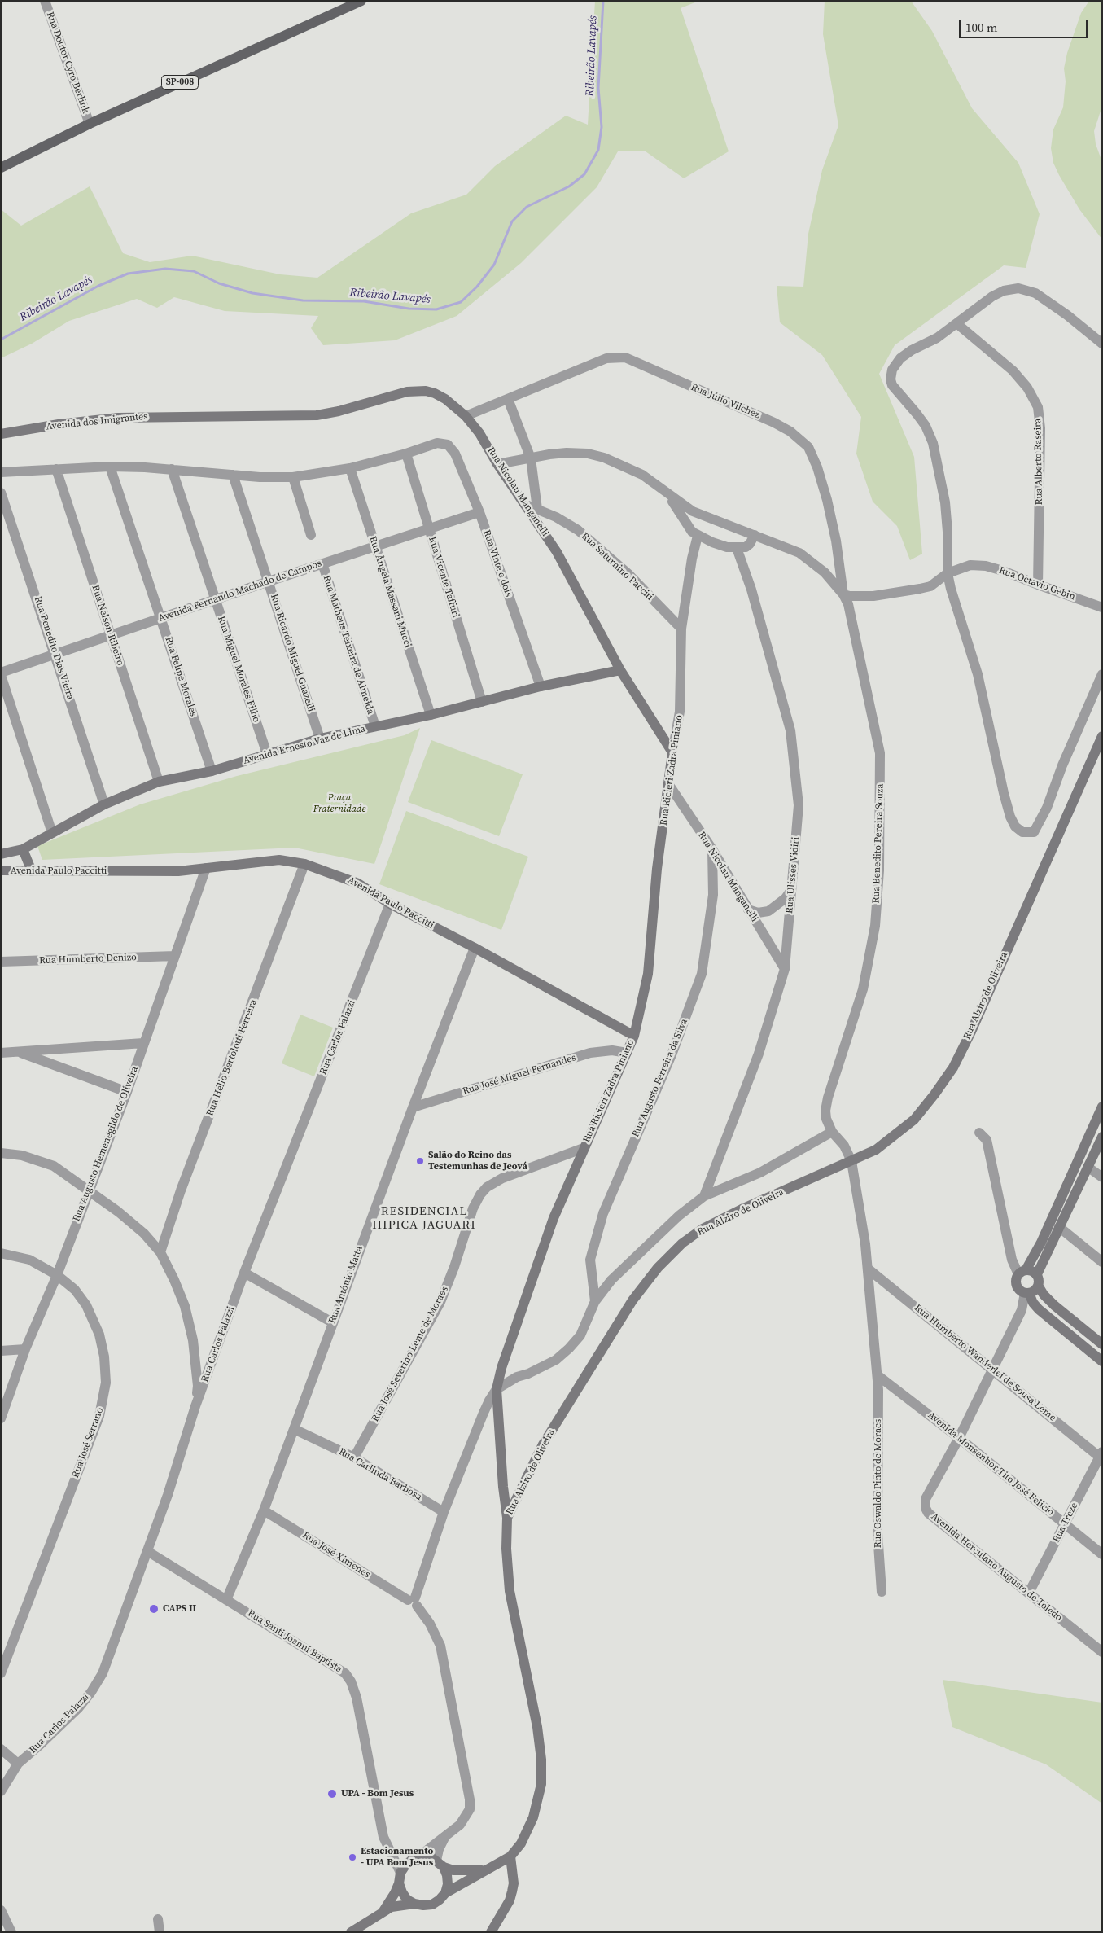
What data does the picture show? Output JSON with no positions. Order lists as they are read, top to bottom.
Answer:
{
  "streets": {
    "main road": ["SP-008"],
    "street": [
      "Rua Doutor Cyro Berlink",
      "Rua Júlio Vilchez",
      "Avenida dos Imigrantes",
      "Rua Alberto Raseira",
      "Rua Nicolau Manganelli",
      "Rua Vinte e dois",
      "Rua Saturnino Pacciti",
      "Rua Vicente Taffuri",
      "Rua Octavio Gebin",
      "Avenida Fernando Machado de Campos",
      "Rua Ângela Massani Mucci",
      "Rua Nelson Ribeiro",
      "Rua Matheus Teixeira de Almeida",
      "Rua Benedito Dias Vieira",
      "Rua Ricardo Miguel Guazelli",
      "Rua Miguel Morales Filho",
      "Rua Felipe Morales",
      "Avenida Ernesto Vaz de Lima",
      "Rua Ricieri Zadra Piniano",
      "Rua Benedito Pereira Souza",
      "Avenida Paulo Paccitti",
      "Rua Ulisses Vidiri",
      "Rua Humberto Denizo",
      "Rua Alziro de Oliveira",
      "Rua Carlos Palazzi",
      "Rua Hélio Bertolotti Ferreira",
      "Rua José Miguel Fernandes",
      "Rua Augusto Ferreira da Silva",
      "Rua Augusto Hemenegildo de Oliveira",
      "Rua Antônio Matta",
      "Rua José Severino Leme de Moraes",
      "Rua Humberto Wanderlei de Sousa Leme",
      "Rua José Serrano",
      "Avenida Monsenhor Tito José Felicio",
      "Rua Carlinda Barbosa",
      "Rua Oswaldo Pinto de Moraes",
      "Rua Treze",
      "Rua José Ximenes",
      "Avenida Herculano Augusto de Toledo",
      "Rua Santi Joanni Baptista"
    ]
  },
  "crossings": [
    ["Rua Doutor Cyro Berlink", "SP-008"],
    ["Rua Júlio Vilchez", "Rua Benedito Pereira Souza"],
    ["Avenida dos Imigrantes", "Rua Nicolau Manganelli"],
    ["Rua Alberto Raseira", "Rua Octavio Gebin"],
    ["Rua Nicolau Manganelli", "Rua Saturnino Pacciti"],
    ["Rua Nicolau Manganelli", "Avenida Ernesto Vaz de Lima"],
    ["Rua Nicolau Manganelli", "Rua Ricieri Zadra Piniano"],
    ["Rua Nicolau Manganelli", "Rua Ulisses Vidiri"],
    ["Rua Nicolau Manganelli", "Rua Augusto Ferreira da Silva"],
    ["Rua Vinte e dois", "Rua Vicente Taffuri"],
    ["Rua Vinte e dois", "Avenida Fernando Machado de Campos"],
    ["Rua Vinte e dois", "Avenida Ernesto Vaz de Lima"],
    ["Rua Saturnino Pacciti", "Rua Ricieri Zadra Piniano"],
    ["Rua Vicente Taffuri", "Avenida Fernando Machado de Campos"],
    ["Rua Vicente Taffuri", "Avenida Ernesto Vaz de Lima"],
    ["Rua Octavio Gebin", "Rua Benedito Pereira Souza"],
    ["Avenida Fernando Machado de Campos", "Rua Ângela Massani Mucci"],
    ["Avenida Fernando Machado de Campos", "Rua Nelson Ribeiro"],
    ["Avenida Fernando Machado de Campos", "Rua Matheus Teixeira de Almeida"],
    ["Avenida Fernando Machado de Campos", "Rua Benedito Dias Vieira"],
    ["Avenida Fernando Machado de Campos", "Rua Ricardo Miguel Guazelli"],
    ["Avenida Fernando Machado de Campos", "Rua Miguel Morales Filho"],
    ["Avenida Fernando Machado de Campos", "Rua Felipe Morales"],
    ["Rua Ângela Massani Mucci", "Avenida Ernesto Vaz de Lima"],
    ["Rua Nelson Ribeiro", "Avenida Ernesto Vaz de Lima"],
    ["Rua Matheus Teixeira de Almeida", "Avenida Ernesto Vaz de Lima"],
    ["Rua Benedito Dias Vieira", "Avenida Ernesto Vaz de Lima"],
    ["Rua Ricardo Miguel Guazelli", "Avenida Ernesto Vaz de Lima"],
    ["Rua Miguel Morales Filho", "Avenida Ernesto Vaz de Lima"],
    ["Rua Felipe Morales", "Avenida Ernesto Vaz de Lima"],
    ["Rua Ricieri Zadra Piniano", "Avenida Paulo Paccitti"],
    ["Rua Ricieri Zadra Piniano", "Rua Alziro de Oliveira"],
    ["Rua Ricieri Zadra Piniano", "Rua José Miguel Fernandes"],
    ["Rua Ricieri Zadra Piniano", "Rua José Severino Leme de Moraes"],
    ["Rua Benedito Pereira Souza", "Rua Alziro de Oliveira"],
    ["Rua Benedito Pereira Souza", "Rua Humberto Wanderlei de Sousa Leme"],
    ["Rua Benedito Pereira Souza", "Rua Oswaldo Pinto de Moraes"],
    ["Avenida Paulo Paccitti", "Rua Carlos Palazzi"],
    ["Avenida Paulo Paccitti", "Rua Hélio Bertolotti Ferreira"],
    ["Avenida Paulo Paccitti", "Rua Augusto Hemenegildo de Oliveira"],
    ["Avenida Paulo Paccitti", "Rua Antônio Matta"],
    ["Rua Humberto Denizo", "Rua Augusto Hemenegildo de Oliveira"],
    ["Rua Alziro de Oliveira", "Rua Santi Joanni Baptista"],
    ["Rua Carlos Palazzi", "Rua Santi Joanni Baptista"],
    ["Rua José Miguel Fernandes", "Rua Antônio Matta"],
    ["Rua Augusto Hemenegildo de Oliveira", "Rua José Serrano"],
    ["Rua Antônio Matta", "Rua Carlinda Barbosa"],
    ["Rua Antônio Matta", "Rua José Ximenes"],
    ["Rua Antônio Matta", "Rua Santi Joanni Baptista"],
    ["Rua José Severino Leme de Moraes", "Rua Carlinda Barbosa"],
    ["Rua Humberto Wanderlei de Sousa Leme", "Rua Oswaldo Pinto de Moraes"],
    ["Rua Humberto Wanderlei de Sousa Leme", "Rua Treze"],
    ["Rua Humberto Wanderlei de Sousa Leme", "Avenida Herculano Augusto de Toledo"],
    ["Avenida Monsenhor Tito José Felicio", "Rua Oswaldo Pinto de Moraes"],
    ["Avenida Monsenhor Tito José Felicio", "Rua Treze"],
    ["Avenida Monsenhor Tito José Felicio", "Avenida Herculano Augusto de Toledo"],
    ["Rua Treze", "Avenida Herculano Augusto de Toledo"]
  ],
  "districts": ["RESIDENCIAL HIPICA JAGUARI"],
  "water": ["Ribeirão Lavapés"],
  "parks": ["Praça Fraternidade"],
  "places": [
    "Salão do Reino das Testemunhas de Jeová",
    "CAPS II",
    "UPA - Bom Jesus",
    "Estacionamento - UPA Bom Jesus"
  ],
  "scale_bar": "100 m"
}
